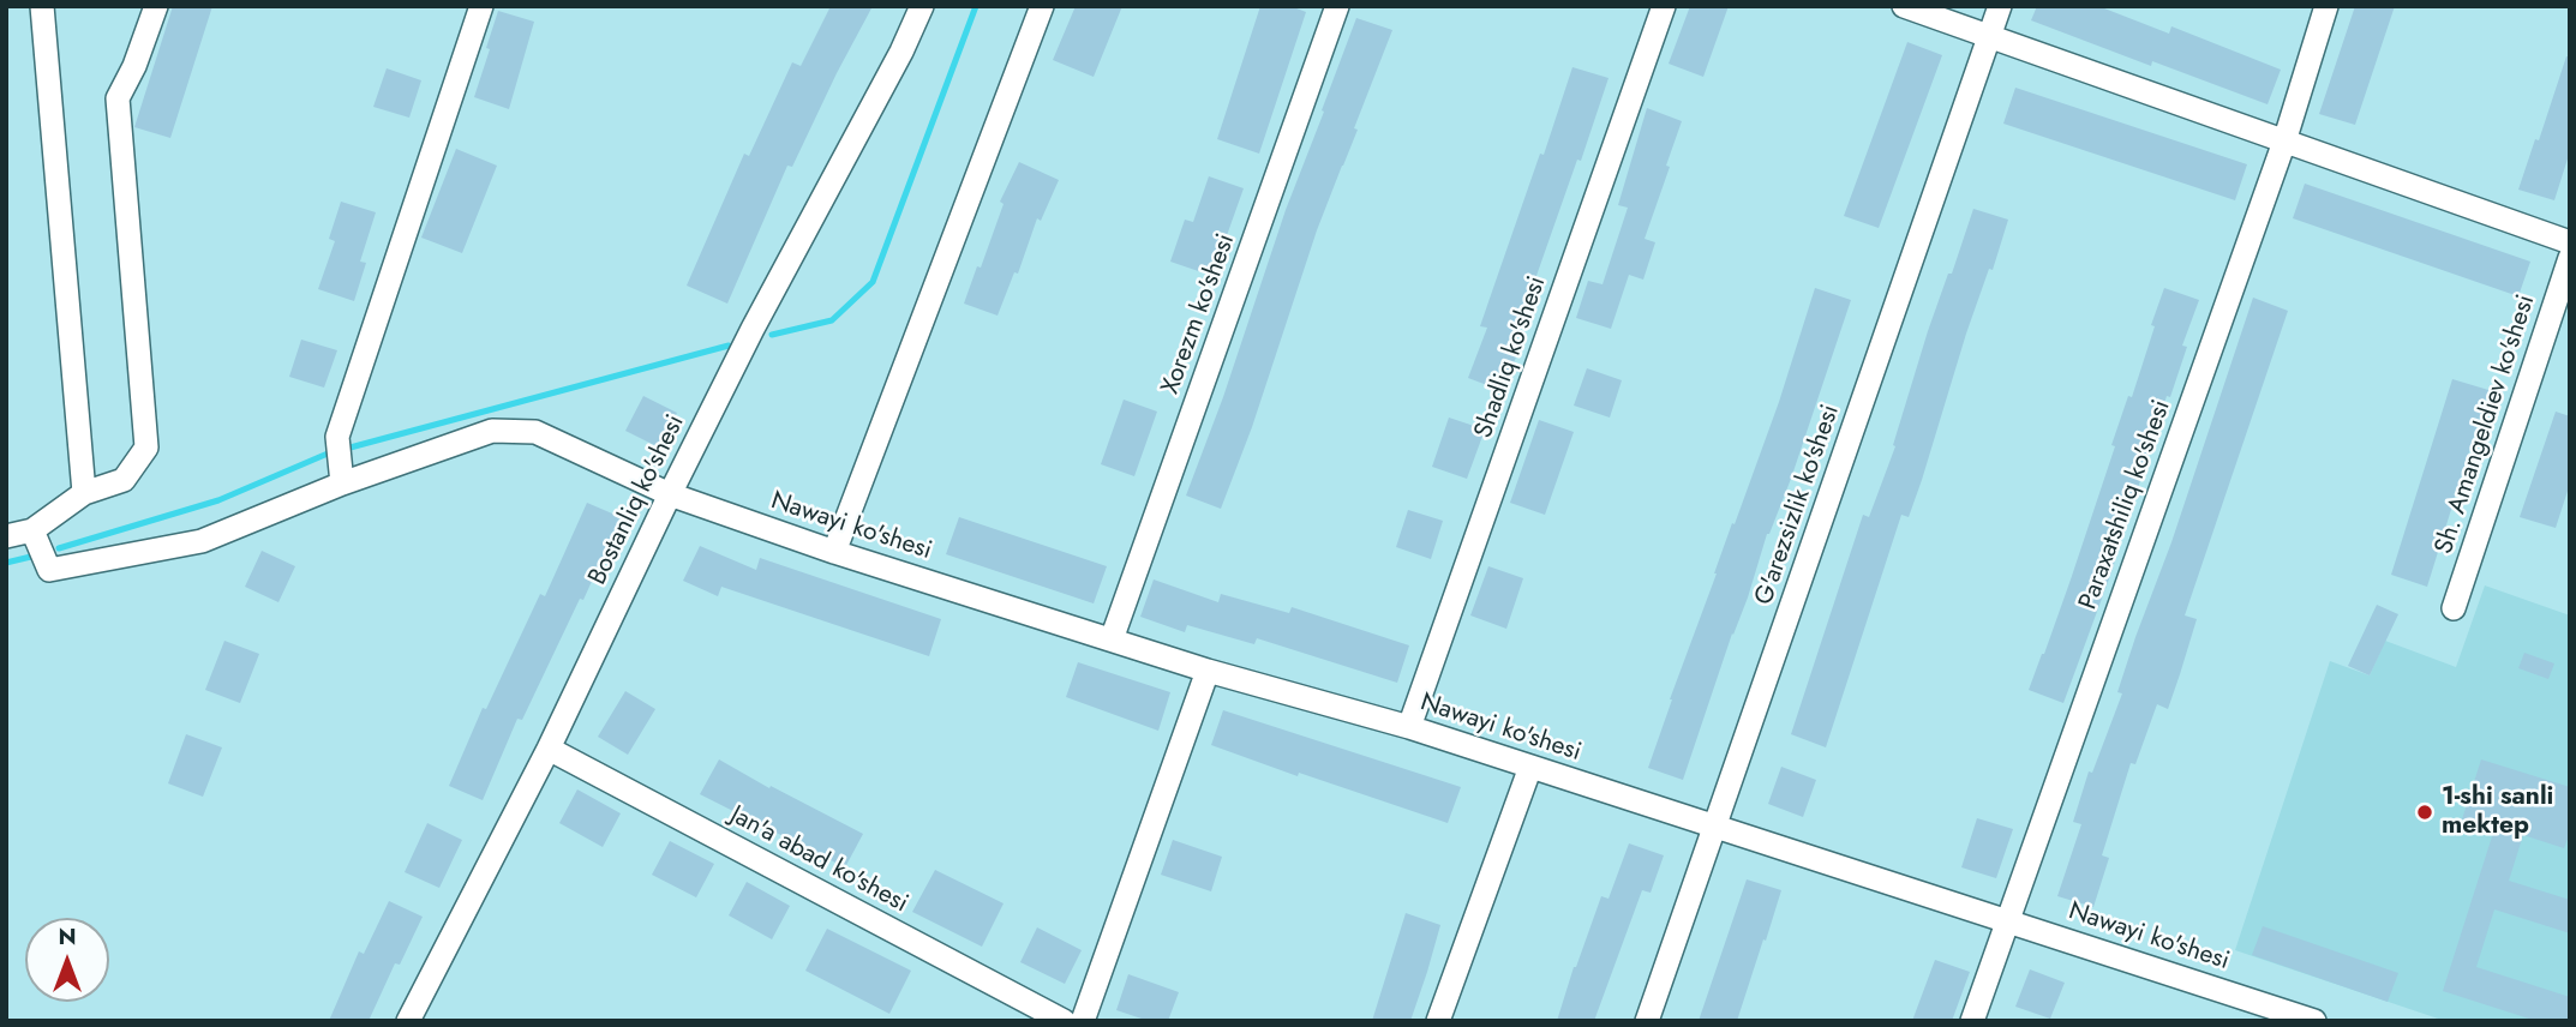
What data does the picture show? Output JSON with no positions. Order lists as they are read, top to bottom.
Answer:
{
  "streets": {
    "street": [
      "Xorezm ko'shesi",
      "Shadliq ko'shesi",
      "Sh. Amangeldiev ko'shesi",
      "Bostanliq ko'shesi",
      "G'arezsizlik ko'shesi",
      "Paraxatshiliq ko'shesi",
      "Nawayi ko'shesi",
      "Jan'a abad ko'shesi"
    ]
  },
  "crossings": [
    ["Xorezm ko'shesi", "Nawayi ko'shesi"],
    ["Shadliq ko'shesi", "Nawayi ko'shesi"],
    ["Bostanliq ko'shesi", "Nawayi ko'shesi"],
    ["Bostanliq ko'shesi", "Jan'a abad ko'shesi"],
    ["G'arezsizlik ko'shesi", "Nawayi ko'shesi"],
    ["Paraxatshiliq ko'shesi", "Nawayi ko'shesi"]
  ],
  "places": ["1-shi sanli mektep"],
  "north": "top"
}
